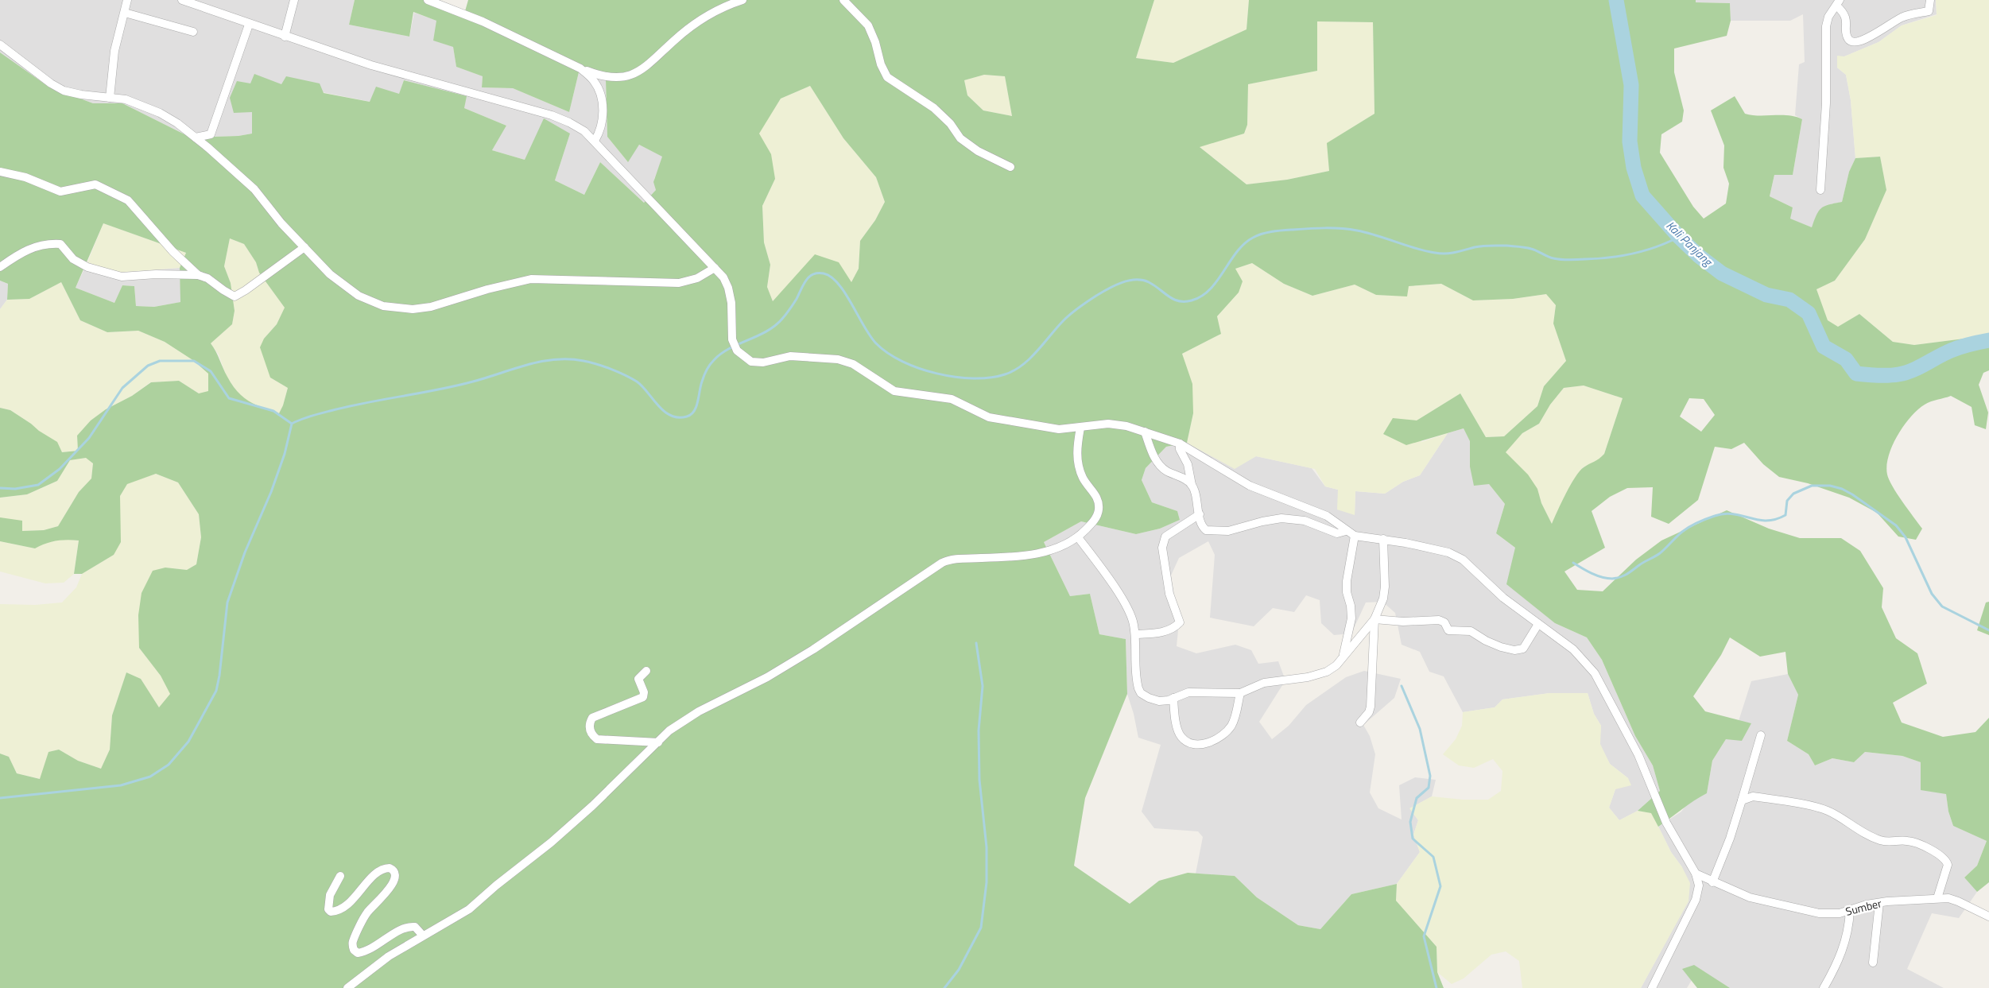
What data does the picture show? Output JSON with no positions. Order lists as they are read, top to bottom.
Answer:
{
  "streets": {
    "street": ["Sumber"]
  },
  "water": ["Kali Panjang"]
}
